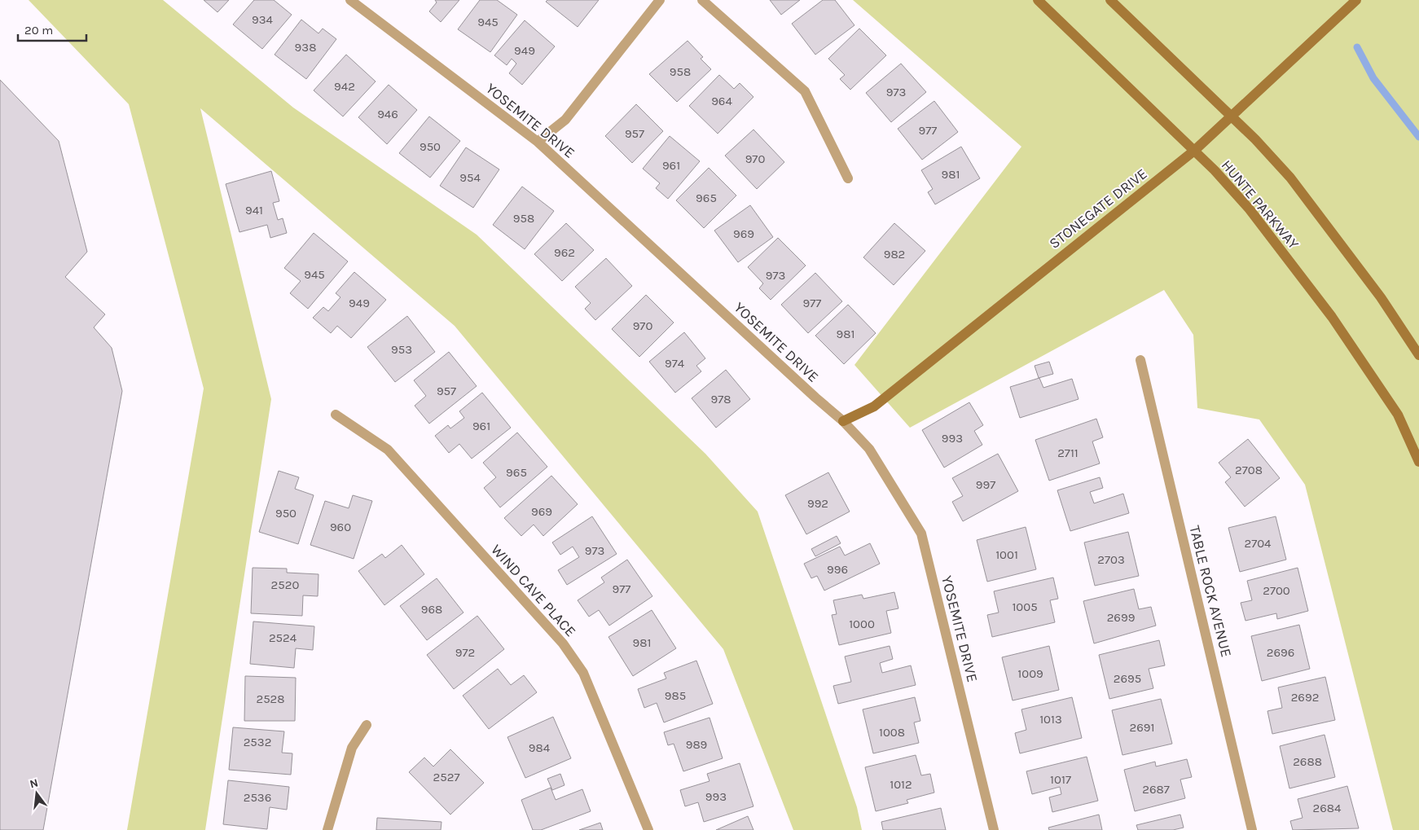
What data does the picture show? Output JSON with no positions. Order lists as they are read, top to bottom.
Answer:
{
  "streets": {
    "main road": ["HUNTE PARKWAY", "STONEGATE DRIVE"],
    "street": ["YOSEMITE DRIVE", "WIND CAVE PLACE", "TABLE ROCK AVENUE"]
  },
  "crossings": [
    ["YOSEMITE DRIVE", "STONEGATE DRIVE"],
    ["HUNTE PARKWAY", "STONEGATE DRIVE"]
  ],
  "house_numbers": [
    "934",
    "945",
    "938",
    "949",
    "958",
    "942",
    "973",
    "964",
    "946",
    "977",
    "957",
    "950",
    "970",
    "961",
    "981",
    "954",
    "965",
    "941",
    "958",
    "969",
    "962",
    "982",
    "945",
    "973",
    "949",
    "977",
    "970",
    "981",
    "953",
    "974",
    "957",
    "978",
    "961",
    "993",
    "2711",
    "2708",
    "965",
    "997",
    "992",
    "969",
    "950",
    "960",
    "2704",
    "973",
    "1001",
    "2703",
    "996",
    "2520",
    "977",
    "2700",
    "1005",
    "968",
    "2699",
    "1000",
    "2524",
    "981",
    "972",
    "2696",
    "1009",
    "2695",
    "985",
    "2692",
    "2528",
    "1013",
    "2691",
    "1008",
    "2532",
    "989",
    "984",
    "2688",
    "2527",
    "1017",
    "1012",
    "2687",
    "993",
    "2536",
    "2684"
  ],
  "scale_bar": "20 m",
  "north": "top"
}
